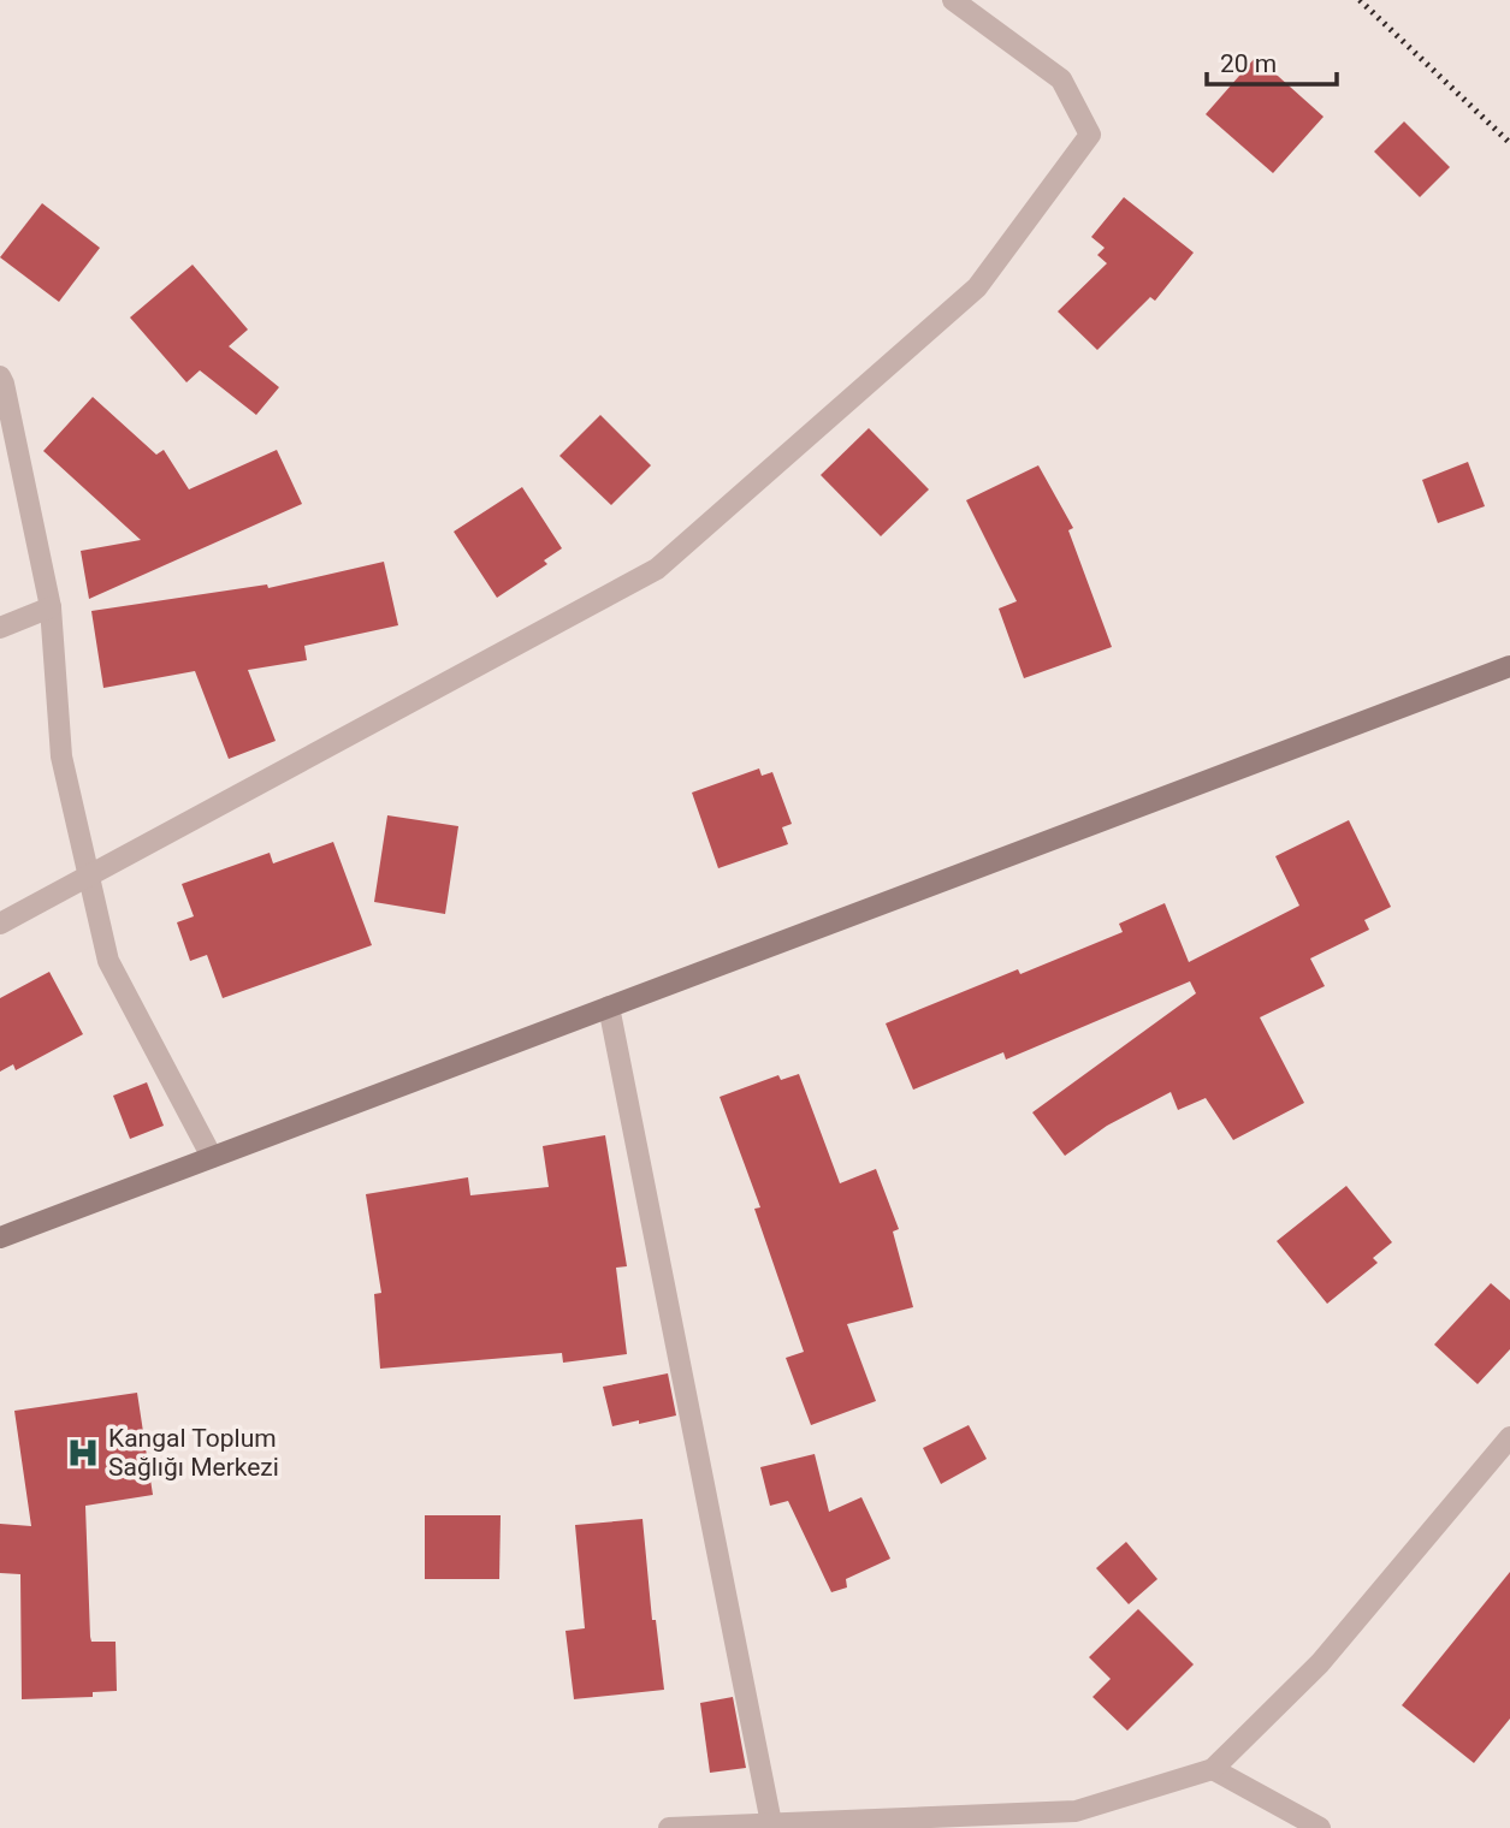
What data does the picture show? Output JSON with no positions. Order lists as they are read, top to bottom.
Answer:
{
  "places": {
    "hospital": ["Kangal Toplum Sağlığı Merkezi"]
  },
  "scale_bar": "20 m"
}
